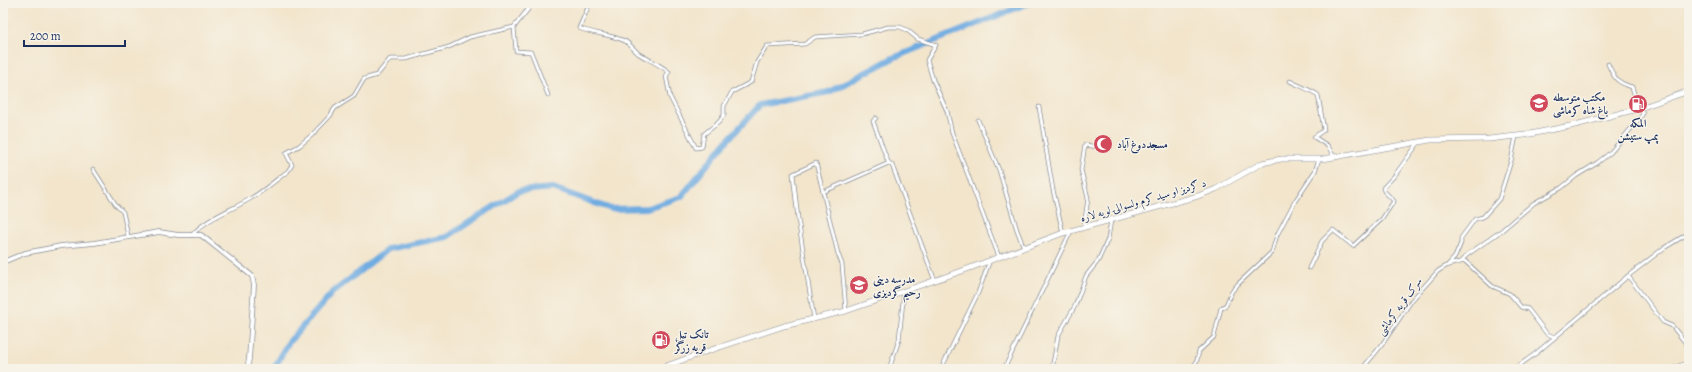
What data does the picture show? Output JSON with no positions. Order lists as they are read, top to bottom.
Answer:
{
  "streets": {
    "highway": ["د ګردیز او سید کرم ولسوالۍ لویه لاره"],
    "street": ["سرک قریه کرماشی"]
  },
  "crossings": [
    ["د ګردیز او سید کرم ولسوالۍ لویه لاره", "سرک قریه کرماشی"]
  ],
  "places": {
    "school or university": ["مکتب متوسطه باغ شاه کرماشی", "مدرسه دینی رحیم گردیزی"],
    "fuel station": ["المکه پمپ ستیشن", "تانک تیل قریه زرگر"],
    "mosque": ["مسجددوغ آباد"]
  },
  "scale_bar": "200 m"
}
